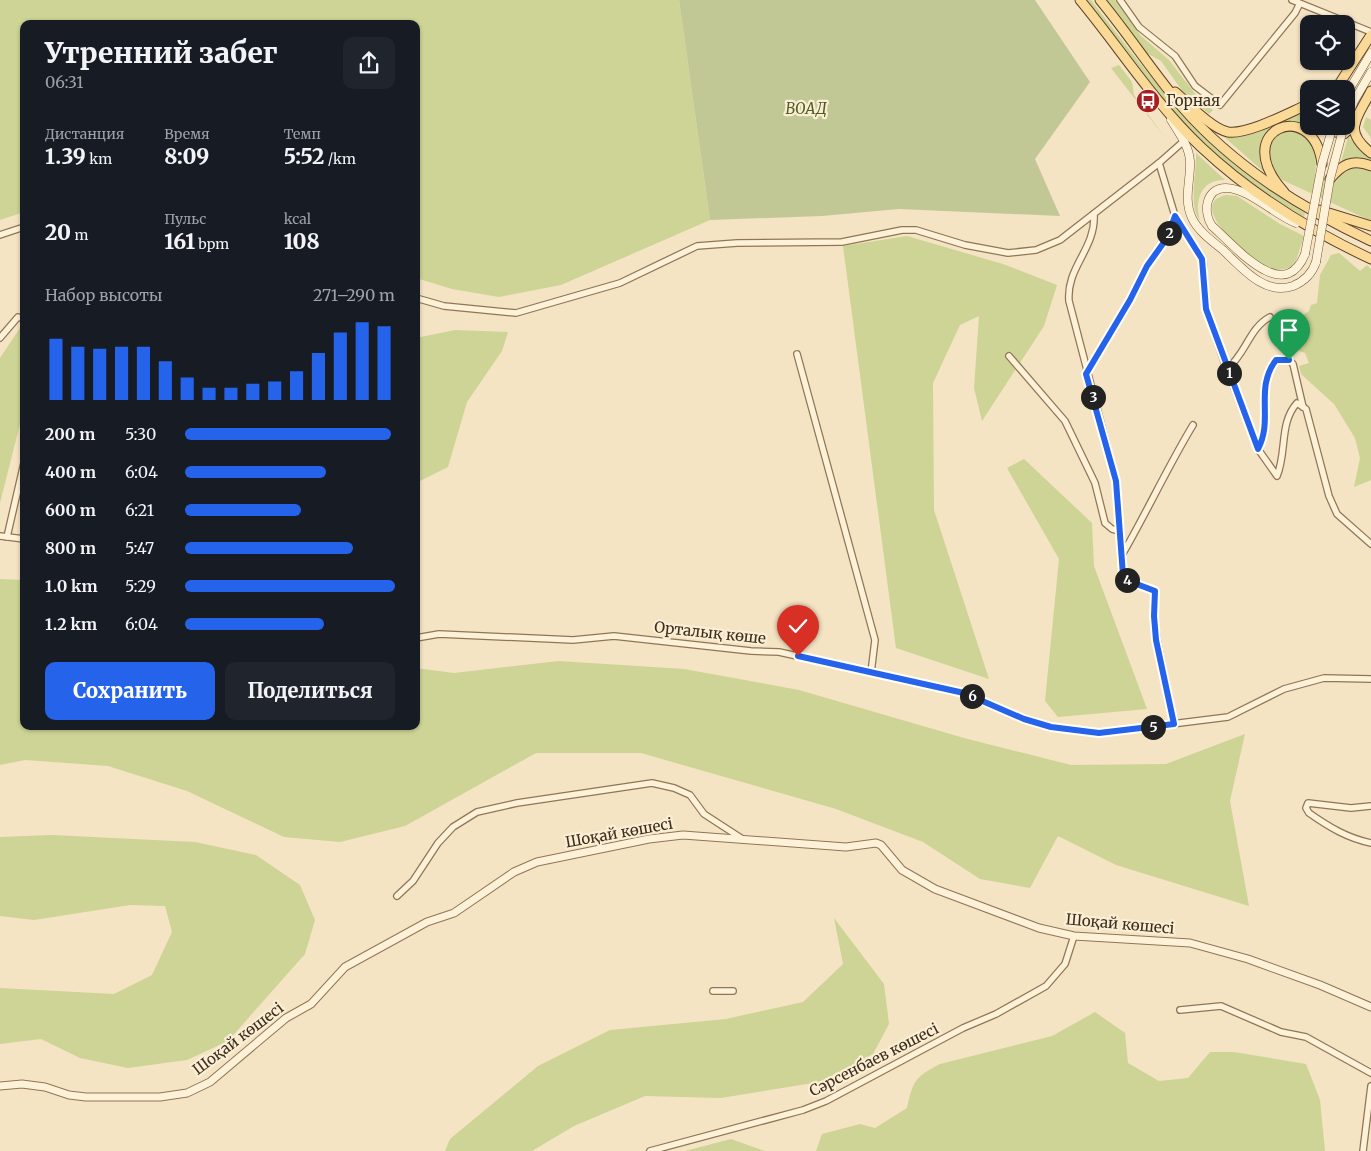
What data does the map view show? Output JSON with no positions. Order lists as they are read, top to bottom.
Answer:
{
  "streets": {
    "street": ["Орталық көше", "Шоқай көшесі", "Сәрсенбаев көшесі"]
  },
  "crossings": [
    ["Шоқай көшесі", "Сәрсенбаев көшесі"]
  ],
  "parks": ["ВОАД"],
  "places": {
    "bus stop": ["Горная"]
  },
  "page": {
    "heading": ["Утренний забег", "06:31"],
    "stats": [
      ["Дистанция", "1.39 km"],
      ["Время", "8:09"],
      ["Темп", "5:52 /km"],
      ["20 m"],
      ["Пульс", "161 bpm"],
      ["kcal", "108"]
    ],
    "pins": [
      "2",
      "1",
      "3",
      "4",
      "6",
      "5"
    ],
    "chart": ["Набор высоты", "271–290 m"],
    "list": [
      {
        "name": "200 m",
        "note": "5:30"
      },
      {
        "name": "400 m",
        "note": "6:04"
      },
      {
        "name": "600 m",
        "note": "6:21"
      },
      {
        "name": "800 m",
        "note": "5:47"
      },
      {
        "name": "1.0 km",
        "note": "5:29"
      },
      {
        "name": "1.2 km",
        "note": "6:04"
      }
    ],
    "buttons": ["Сохранить", "Поделиться"]
  }
}
